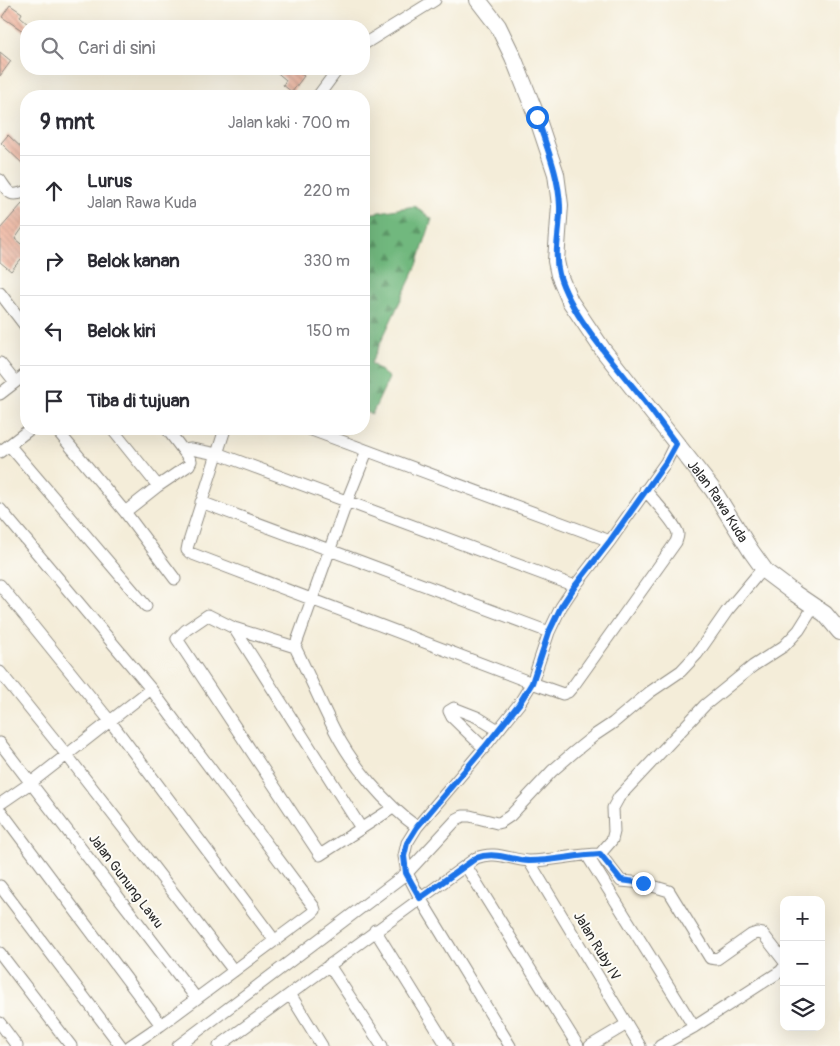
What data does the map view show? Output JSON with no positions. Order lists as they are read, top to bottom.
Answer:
{
  "streets": {
    "street": ["Jalan Rawa Kuda", "Jalan Gunung Lawu", "Jalan Ruby IV"]
  },
  "page": {
    "search": "Cari di sini",
    "heading": ["9 mnt", "Jalan kaki · 700 m"],
    "list": [
      ["Lurus", "Jalan Rawa Kuda", "220 m"],
      ["Belok kanan", "330 m"],
      ["Belok kiri", "150 m"],
      "Tiba di tujuan"
    ],
    "map_buttons": ["+", "−"]
  }
}
